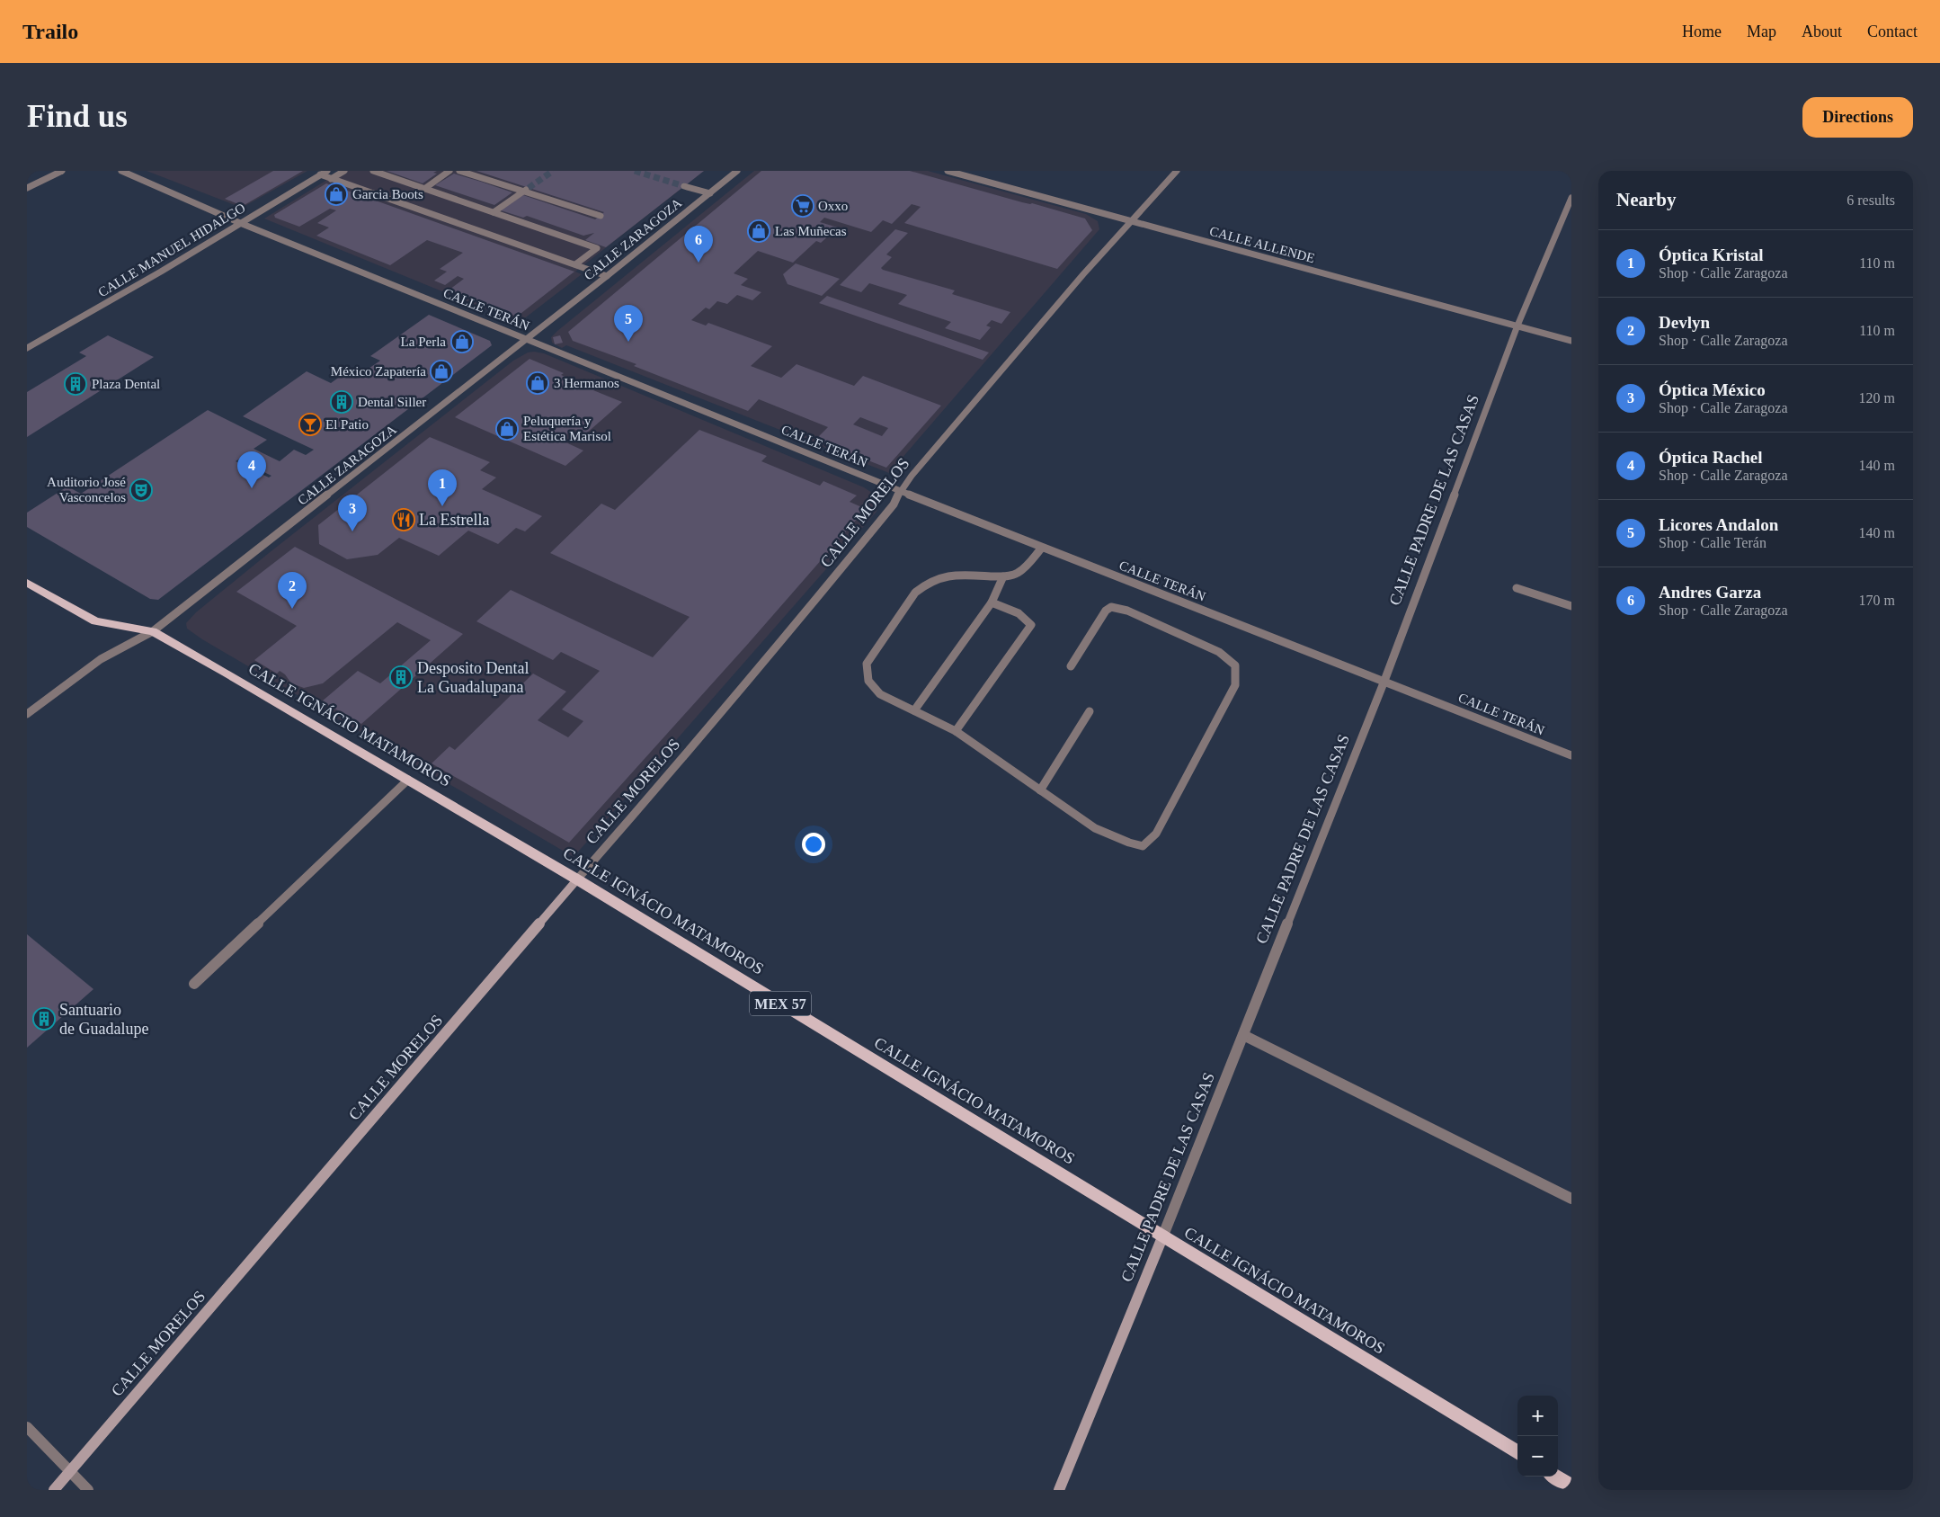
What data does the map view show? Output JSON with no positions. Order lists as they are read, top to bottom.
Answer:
{
  "streets": {
    "main road": [
      "CALLE PADRE DE LAS CASAS",
      "CALLE MORELOS",
      "CALLE IGNÁCIO MATAMOROS",
      "MEX 57"
    ],
    "street": [
      "CALLE ZARAGOZA",
      "CALLE ALLENDE",
      "CALLE MANUEL HIDALGO",
      "CALLE TERÁN"
    ]
  },
  "crossings": [
    ["CALLE ZARAGOZA", "CALLE TERÁN"],
    ["CALLE ZARAGOZA", "CALLE IGNÁCIO MATAMOROS"],
    ["CALLE ALLENDE", "CALLE PADRE DE LAS CASAS"],
    ["CALLE ALLENDE", "CALLE MORELOS"],
    ["CALLE MANUEL HIDALGO", "CALLE TERÁN"],
    ["CALLE TERÁN", "CALLE PADRE DE LAS CASAS"],
    ["CALLE TERÁN", "CALLE MORELOS"],
    ["CALLE PADRE DE LAS CASAS", "CALLE IGNÁCIO MATAMOROS"],
    ["CALLE MORELOS", "CALLE IGNÁCIO MATAMOROS"]
  ],
  "places": {
    "shop": [
      "Garcia Boots",
      "Las Muñecas",
      "La Perla",
      "México Zapatería",
      "3 Hermanos",
      "Peluquería y Estética Marisol"
    ],
    "supermarket": ["Oxxo"],
    "building": [
      "Plaza Dental",
      "Dental Siller",
      "Desposito Dental La Guadalupana",
      "Santuario de Guadalupe"
    ],
    "bar": ["El Patio"],
    "theatre": ["Auditorio José Vasconcelos"],
    "restaurant": ["La Estrella"]
  },
  "page": {
    "header": "Trailo",
    "nav": [
      "Home",
      "Map",
      "About",
      "Contact"
    ],
    "buttons": "Directions",
    "title": "Find us",
    "heading": ["Nearby", "6 results"],
    "pins": [
      "6",
      "5",
      "4",
      "1",
      "3",
      "2"
    ],
    "list": [
      {
        "mark": "1",
        "name": "Óptica Kristal",
        "note": "Shop · Calle Zaragoza",
        "value": "110 m"
      },
      {
        "mark": "2",
        "name": "Devlyn",
        "note": "Shop · Calle Zaragoza",
        "value": "110 m"
      },
      {
        "mark": "3",
        "name": "Óptica México",
        "note": "Shop · Calle Zaragoza",
        "value": "120 m"
      },
      {
        "mark": "4",
        "name": "Óptica Rachel",
        "note": "Shop · Calle Zaragoza",
        "value": "140 m"
      },
      {
        "mark": "5",
        "name": "Licores Andalon",
        "note": "Shop · Calle Terán",
        "value": "140 m"
      },
      {
        "mark": "6",
        "name": "Andres Garza",
        "note": "Shop · Calle Zaragoza",
        "value": "170 m"
      }
    ],
    "map_buttons": ["+", "−"]
  }
}
